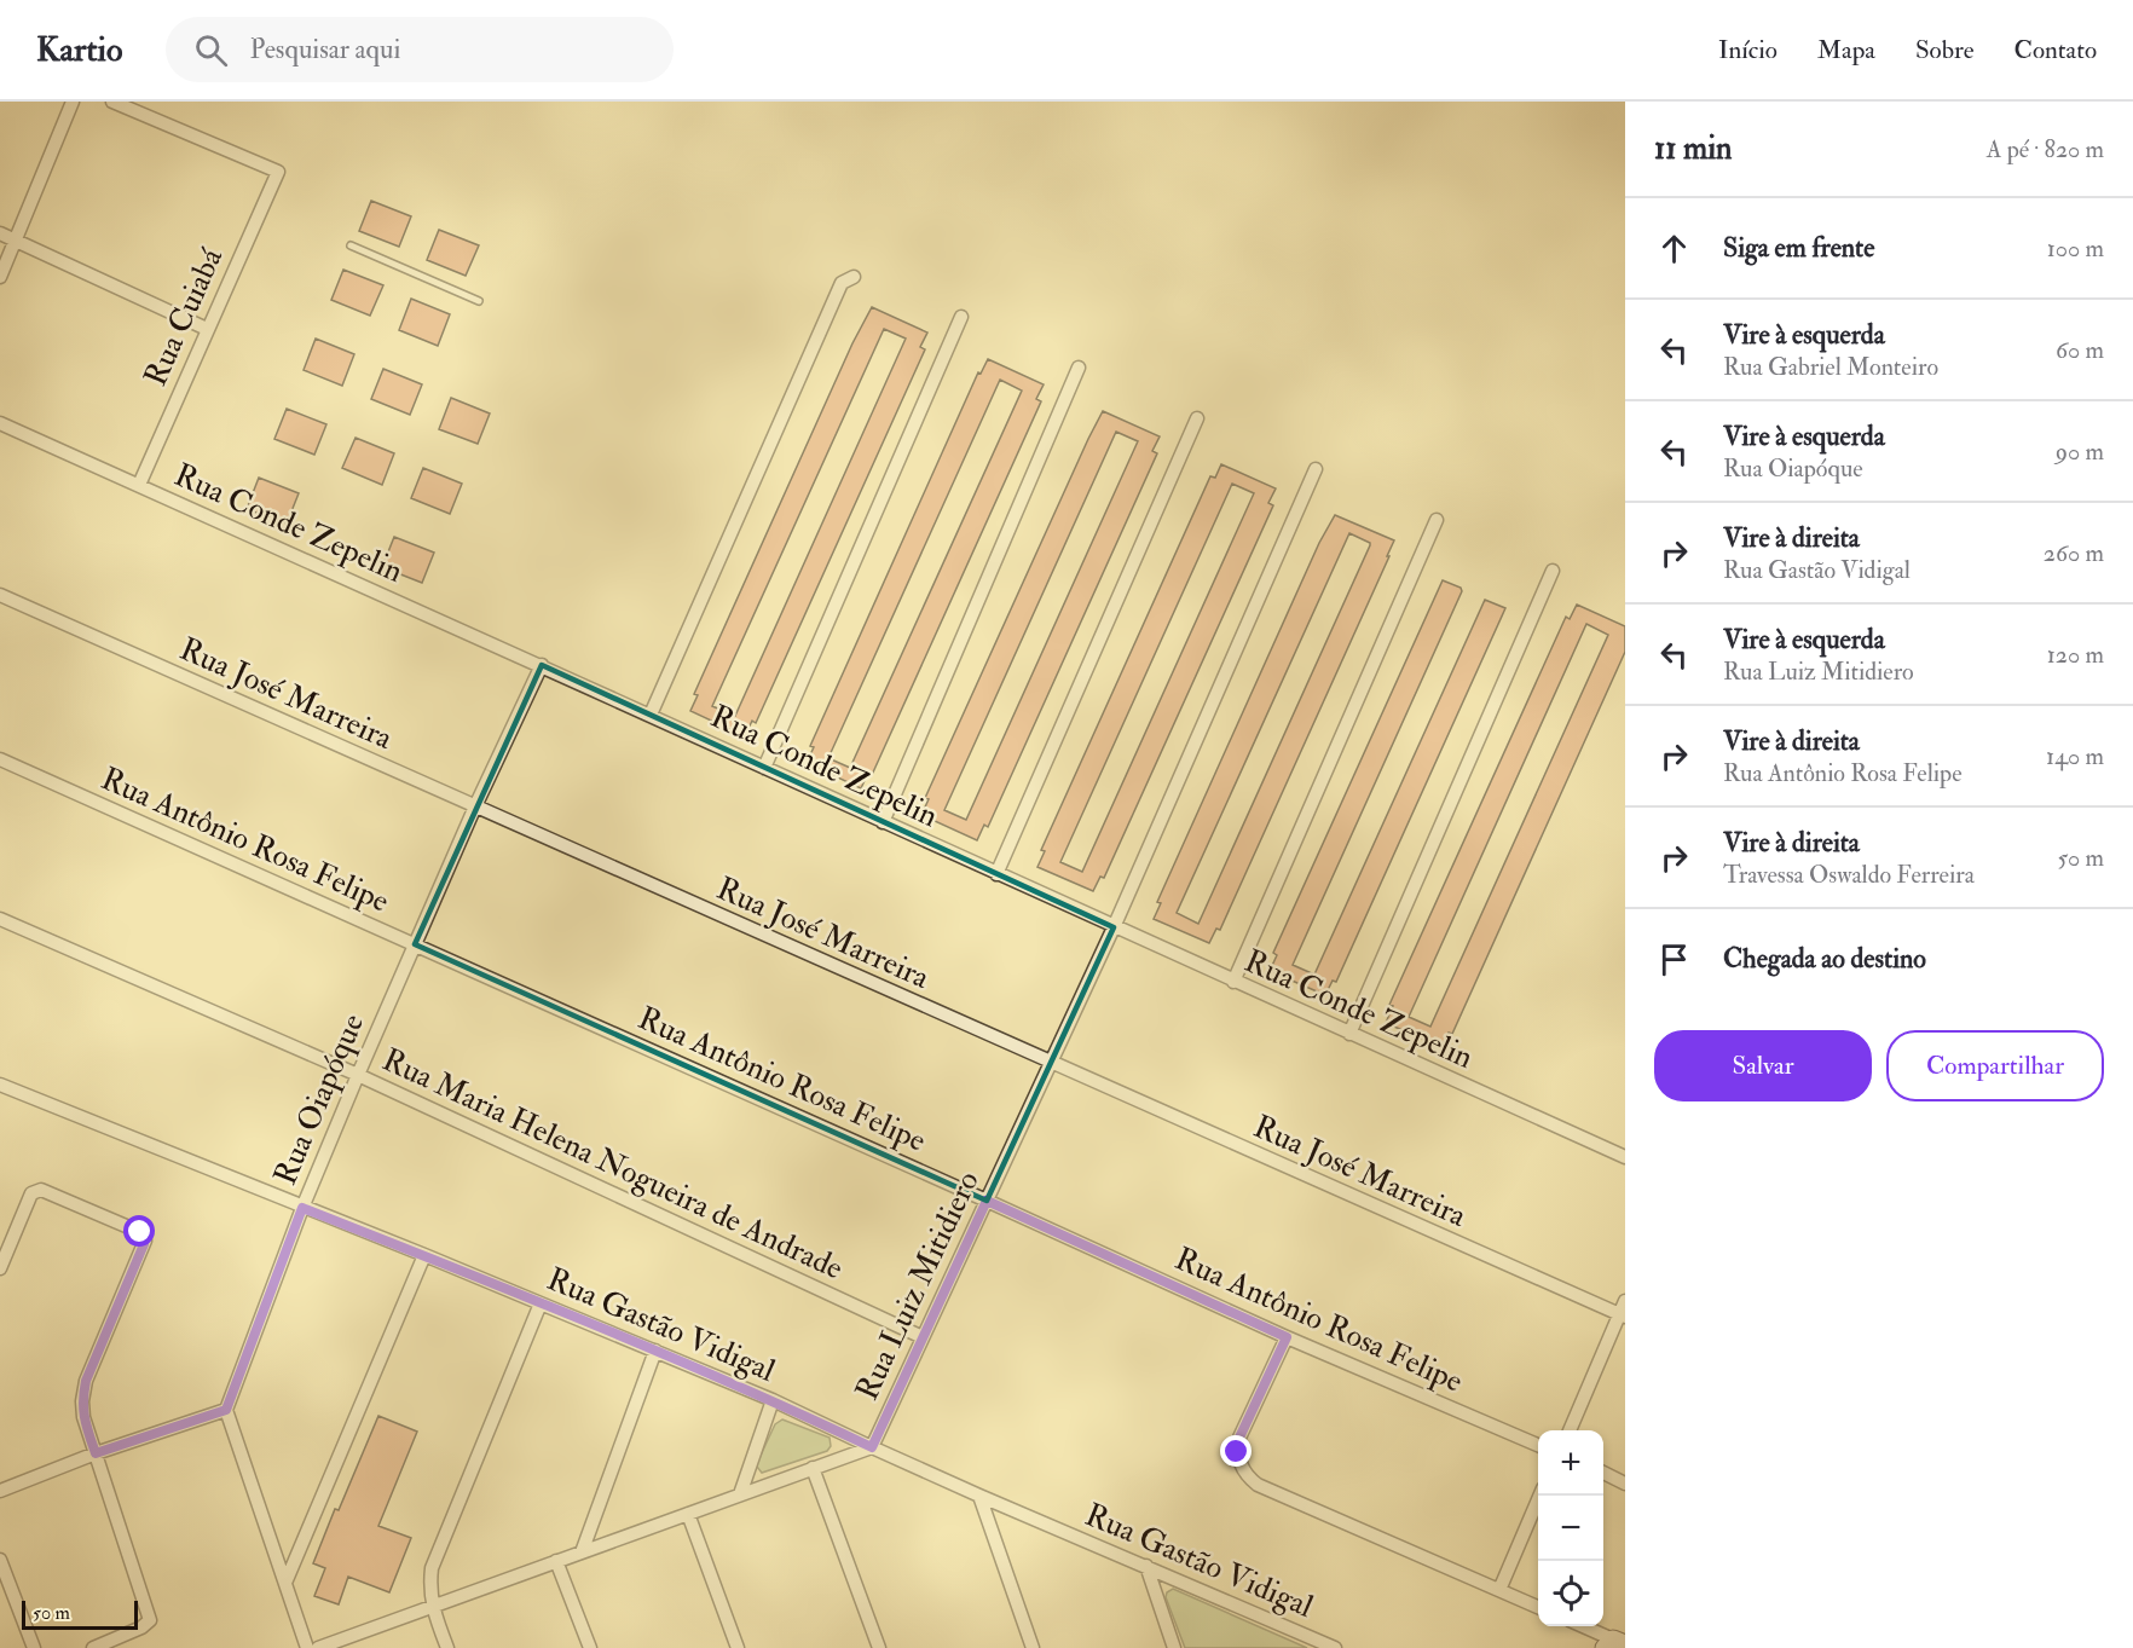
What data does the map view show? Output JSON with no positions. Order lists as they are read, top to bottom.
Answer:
{
  "streets": {
    "street": [
      "Rua Cuiabá",
      "Rua Conde Zepelin",
      "Rua José Marreira",
      "Rua Antônio Rosa Felipe",
      "Rua Oiapóque",
      "Rua Maria Helena Nogueira de Andrade",
      "Rua Luiz Mitidiero",
      "Rua Gastão Vidigal"
    ]
  },
  "crossings": [
    ["Rua Cuiabá", "Rua Conde Zepelin"],
    ["Rua Conde Zepelin", "Rua Oiapóque"],
    ["Rua Conde Zepelin", "Rua Luiz Mitidiero"],
    ["Rua José Marreira", "Rua Oiapóque"],
    ["Rua José Marreira", "Rua Luiz Mitidiero"],
    ["Rua Antônio Rosa Felipe", "Rua Oiapóque"],
    ["Rua Antônio Rosa Felipe", "Rua Luiz Mitidiero"],
    ["Rua Oiapóque", "Rua Maria Helena Nogueira de Andrade"],
    ["Rua Oiapóque", "Rua Gastão Vidigal"],
    ["Rua Maria Helena Nogueira de Andrade", "Rua Luiz Mitidiero"],
    ["Rua Luiz Mitidiero", "Rua Gastão Vidigal"]
  ],
  "scale_bar": "50 m",
  "page": {
    "header": "Kartio",
    "search": "Pesquisar aqui",
    "nav": [
      "Início",
      "Mapa",
      "Sobre",
      "Contato"
    ],
    "heading": ["11 min", "A pé · 820 m"],
    "list": [
      ["Siga em frente", "100 m"],
      ["Vire à esquerda", "Rua Gabriel Monteiro", "60 m"],
      ["Vire à esquerda", "Rua Oiapóque", "90 m"],
      ["Vire à direita", "Rua Gastão Vidigal", "260 m"],
      ["Vire à esquerda", "Rua Luiz Mitidiero", "120 m"],
      ["Vire à direita", "Rua Antônio Rosa Felipe", "140 m"],
      ["Vire à direita", "Travessa Oswaldo Ferreira", "50 m"],
      "Chegada ao destino"
    ],
    "buttons": ["Salvar", "Compartilhar"],
    "map_buttons": ["+", "−"],
    "scale": "50 m"
  }
}
